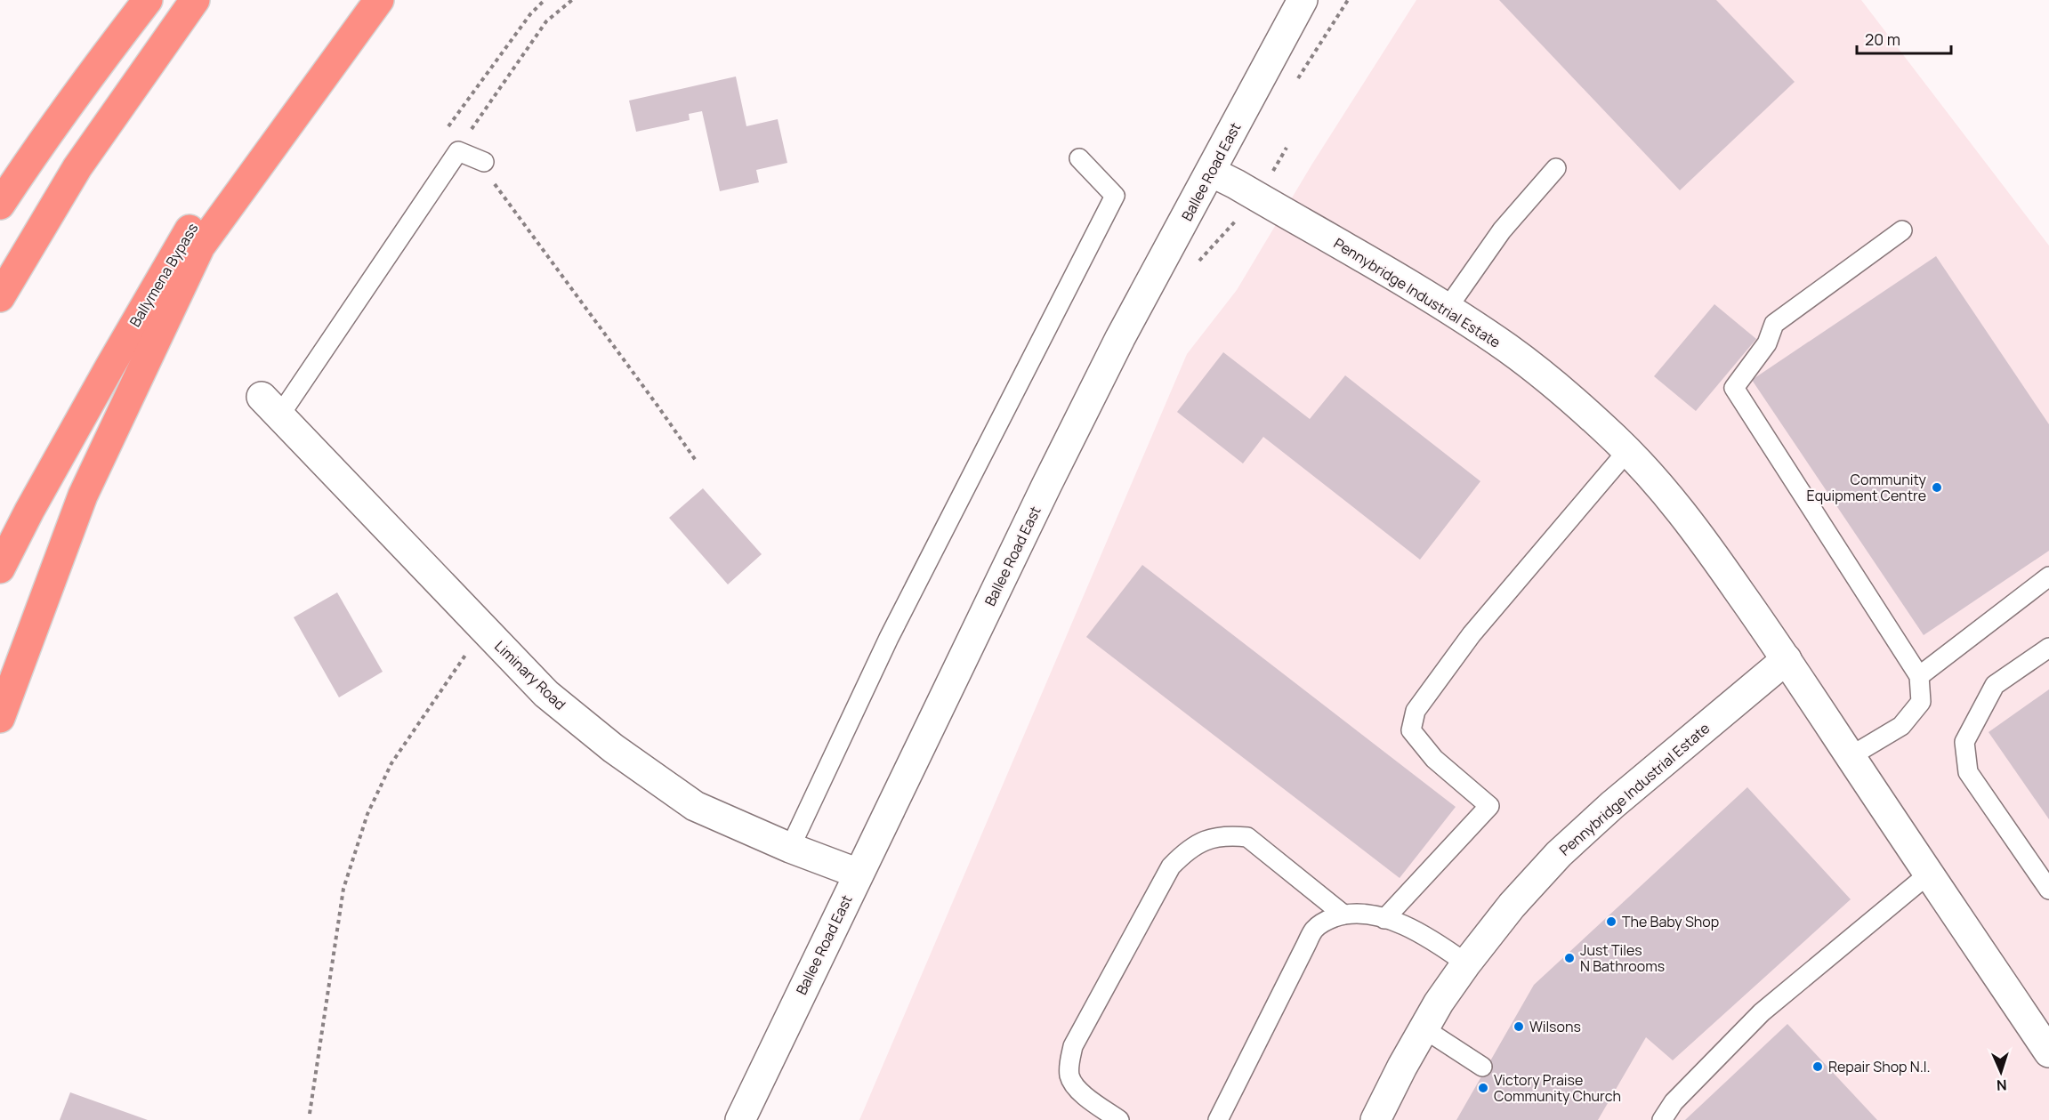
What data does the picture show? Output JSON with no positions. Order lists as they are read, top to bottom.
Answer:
{
  "streets": {
    "highway": ["Ballymena Bypass"],
    "street": ["Ballee Road East", "Pennybridge Industrial Estate", "Liminary Road"]
  },
  "crossings": [
    ["Ballee Road East", "Pennybridge Industrial Estate"],
    ["Ballee Road East", "Liminary Road"]
  ],
  "places": [
    "Community Equipment Centre",
    "The Baby Shop",
    "Just Tiles N Bathrooms",
    "Wilsons",
    "Repair Shop N.I.",
    "Victory Praise Community Church"
  ],
  "scale_bar": "20 m",
  "north": "bottom"
}
